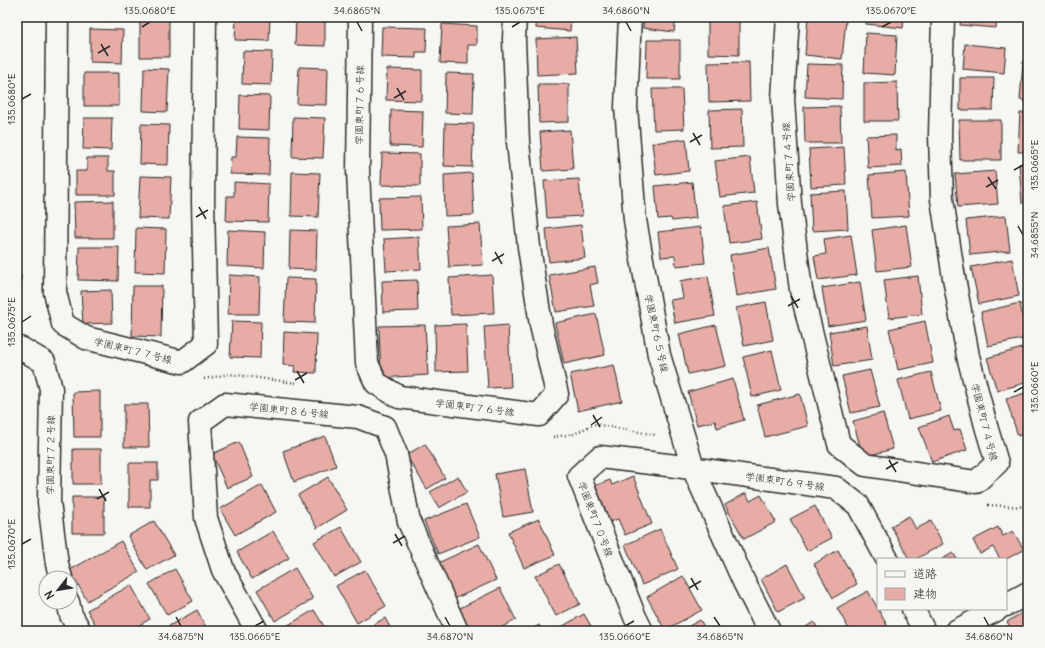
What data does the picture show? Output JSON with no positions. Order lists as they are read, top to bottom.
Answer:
{
  "streets": {
    "street": [
      "学園東町７６号線",
      "学園東町７４号線",
      "学園東町６５号線",
      "学園東町７７号線",
      "学園東町８６号線",
      "学園東町７２号線",
      "学園東町６９号線",
      "学園東町７０号線"
    ]
  },
  "crossings": [
    ["学園東町６５号線", "学園東町６９号線"],
    ["学園東町６５号線", "学園東町７０号線"],
    ["学園東町６９号線", "学園東町７０号線"]
  ],
  "legend": ["道路", "建物"],
  "north": "bottom left",
  "coordinates": [
    "135.0680°E",
    "34.6865°N",
    "135.0675°E",
    "34.6860°N",
    "135.0670°E",
    "135.0665°E",
    "34.6855°N",
    "135.0660°E",
    "34.6875°N",
    "34.6870°N"
  ]
}
